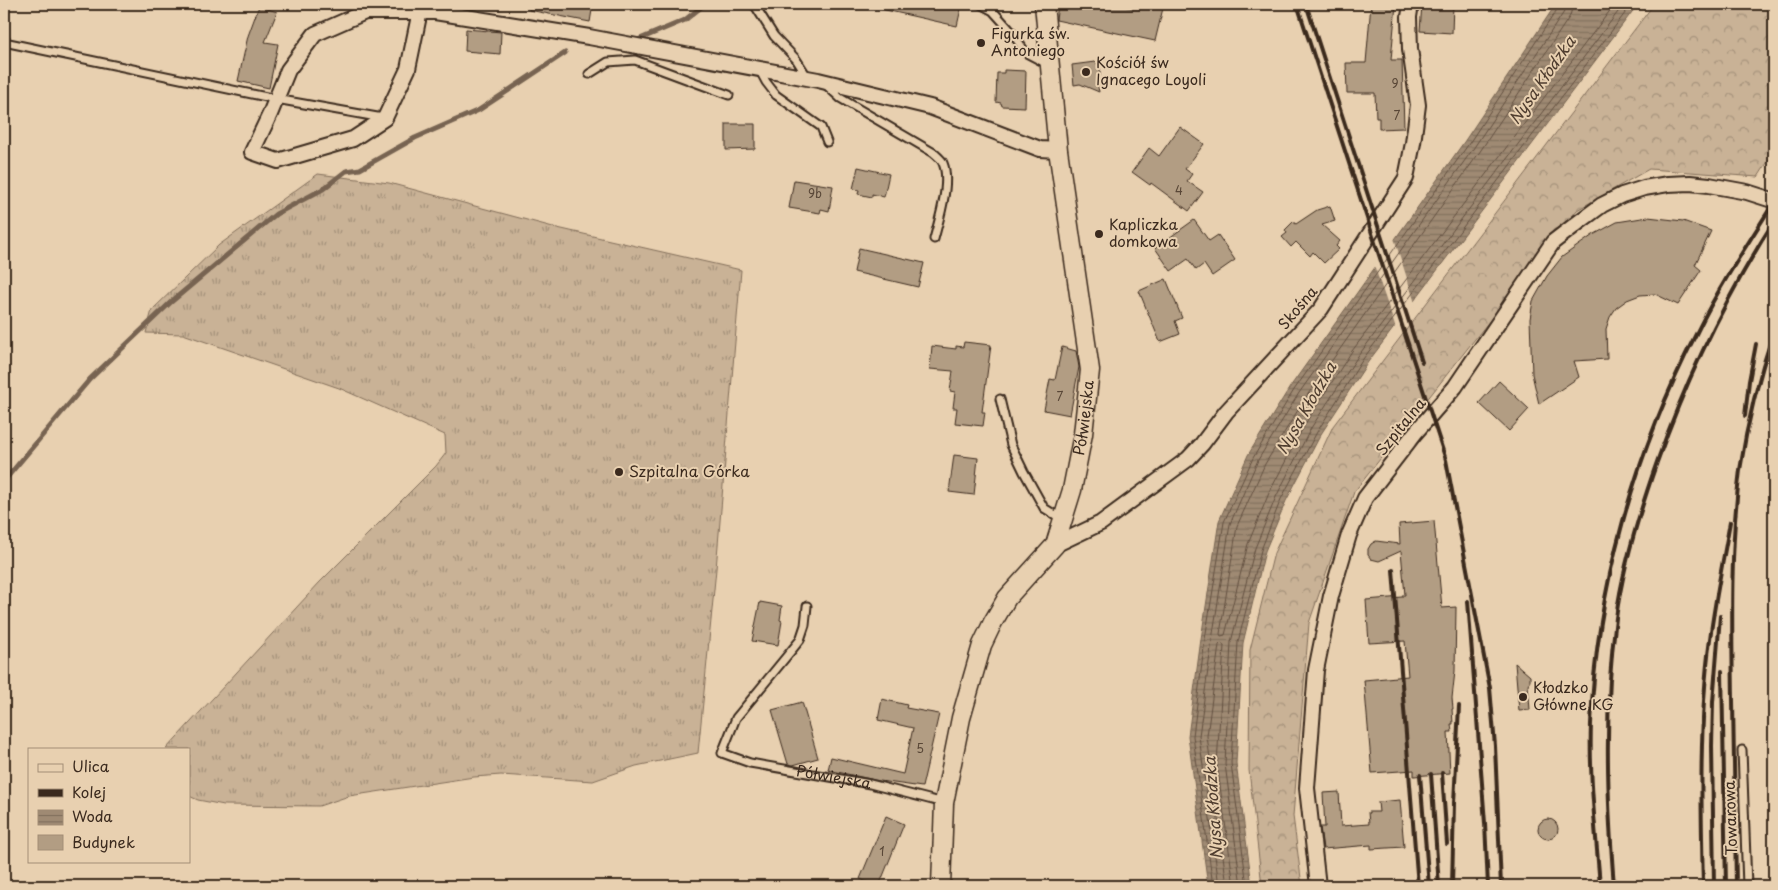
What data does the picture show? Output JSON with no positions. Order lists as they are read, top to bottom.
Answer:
{
  "streets": {
    "street": ["Skośna", "Półwiejska", "Szpitalna"],
    "lane": ["Towarowa"]
  },
  "crossings": [
    ["Skośna", "Półwiejska"]
  ],
  "water": ["Nysa Kłodzka"],
  "places": [
    "Figurka św. Antoniego",
    "Kościół św Ignacego Loyoli",
    "Kapliczka domkowa",
    "Szpitalna Górka",
    "Kłodzko Główne KG"
  ],
  "house_numbers": [
    "9",
    "7",
    "4",
    "9b",
    "7",
    "5",
    "1"
  ],
  "legend": [
    "Ulica",
    "Kolej",
    "Woda",
    "Budynek"
  ]
}
